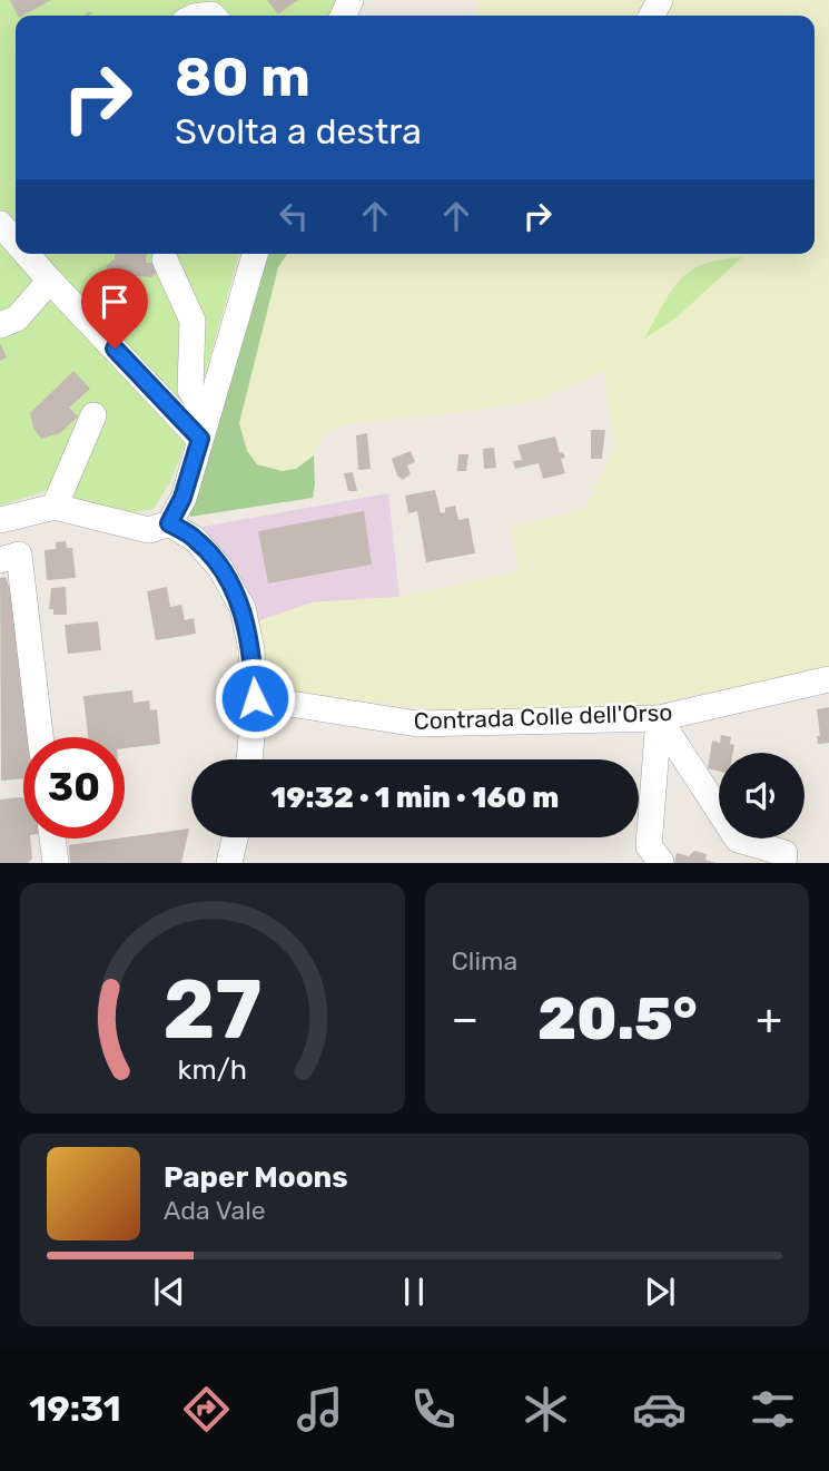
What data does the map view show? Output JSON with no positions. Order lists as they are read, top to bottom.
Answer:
{
  "streets": {
    "street": ["Contrada Colle dell'Orso"]
  },
  "page": {
    "turn": ["80 m", "Svolta a destra"],
    "limit": "30",
    "trip": "19:32 · 1 min · 160 m",
    "tile": "Clima",
    "heat": ["−", "20.5°", "+"],
    "song": ["Paper Moons", "Ada Vale"],
    "tabs": "19:31",
    "gauge": ["27", "km/h"]
  }
}
